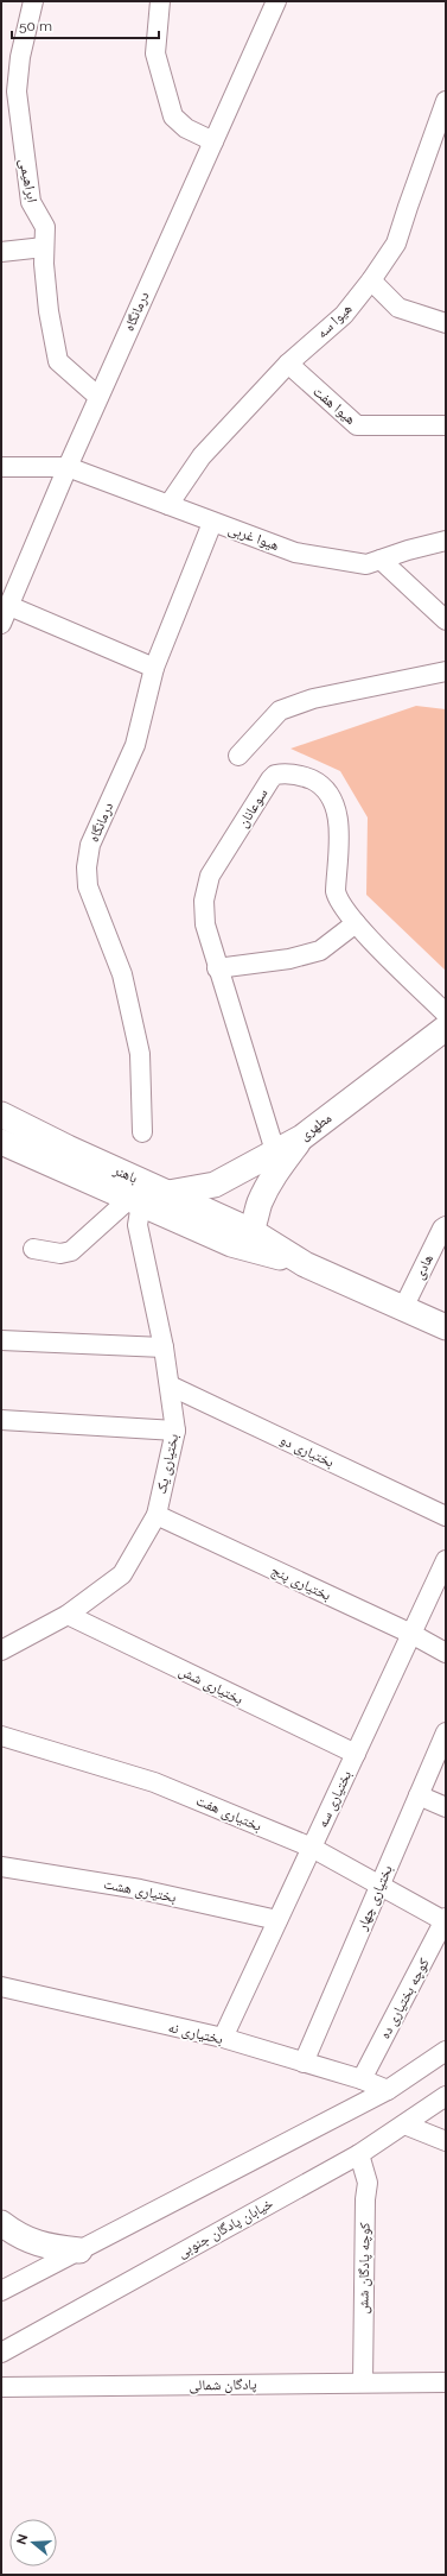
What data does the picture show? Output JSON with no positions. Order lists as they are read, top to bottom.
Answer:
{
  "streets": {
    "main road": ["مطهری", "باهنر"],
    "street": [
      "ابراهیمی",
      "درمانگاه",
      "هیوا سه",
      "هیوا هفت",
      "هیوا غربی",
      "سوعانان",
      "هادی",
      "بختیاری دو",
      "بختیاری یک",
      "بختیاری پنج",
      "بختیاری شش",
      "بختیاری سه",
      "بختیاری هفت",
      "بختیاری هشت",
      "بختیاری چهار",
      "کوچه بختیاری ده",
      "بختیاری نه",
      "خیابان پادگان جنوبی",
      "کوچه پادگان شش",
      "پادگان شمالی"
    ]
  },
  "crossings": [
    ["ابراهیمی", "درمانگاه"],
    ["درمانگاه", "هیوا غربی"],
    ["هیوا سه", "هیوا هفت"],
    ["هیوا سه", "هیوا غربی"],
    ["سوعانان", "مطهری"],
    ["مطهری", "باهنر"],
    ["باهنر", "هادی"],
    ["باهنر", "بختیاری یک"],
    ["بختیاری دو", "بختیاری یک"],
    ["بختیاری یک", "بختیاری پنج"],
    ["بختیاری یک", "بختیاری شش"],
    ["بختیاری پنج", "بختیاری سه"],
    ["بختیاری شش", "بختیاری سه"],
    ["بختیاری سه", "بختیاری هفت"],
    ["بختیاری سه", "بختیاری هشت"],
    ["بختیاری سه", "بختیاری نه"],
    ["بختیاری هفت", "بختیاری چهار"],
    ["بختیاری هفت", "کوچه بختیاری ده"],
    ["بختیاری چهار", "بختیاری نه"],
    ["کوچه بختیاری ده", "بختیاری نه"],
    ["خیابان پادگان جنوبی", "کوچه پادگان شش"],
    ["کوچه پادگان شش", "پادگان شمالی"]
  ],
  "scale_bar": "50 m",
  "north": "left"
}
